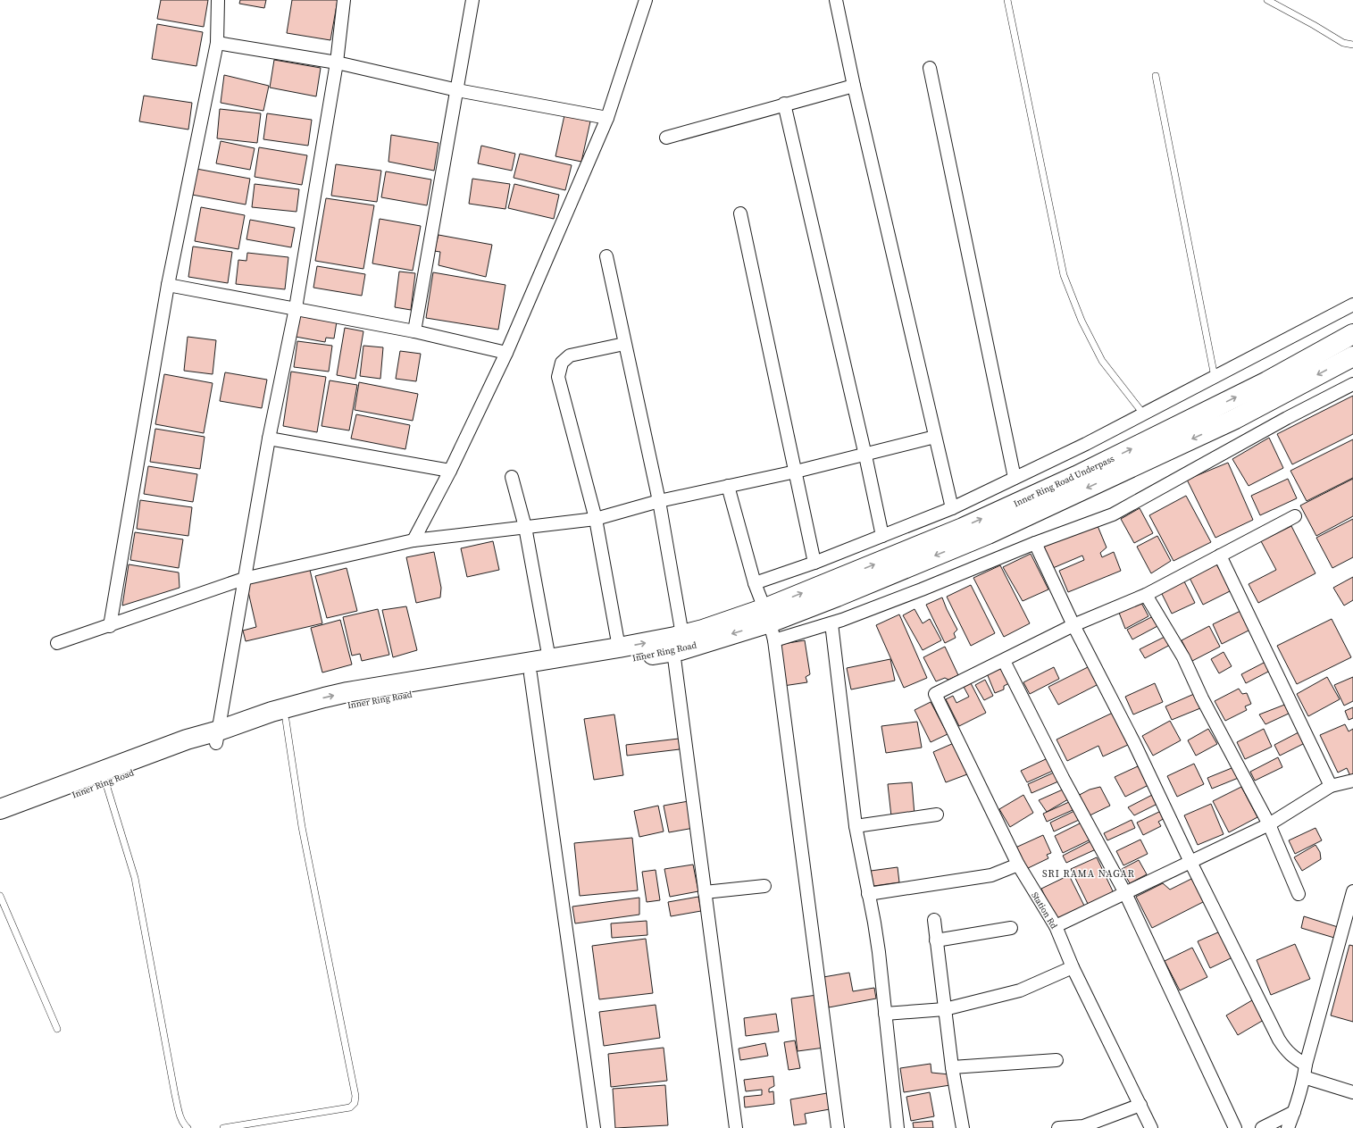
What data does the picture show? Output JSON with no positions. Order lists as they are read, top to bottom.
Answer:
{
  "streets": {
    "main road": ["Inner Ring Road Underpass", "Inner Ring Road"],
    "street": ["Station Rd"]
  },
  "crossings": [
    ["Inner Ring Road Underpass", "Inner Ring Road"]
  ],
  "districts": ["SRI RAMA NAGAR"]
}
